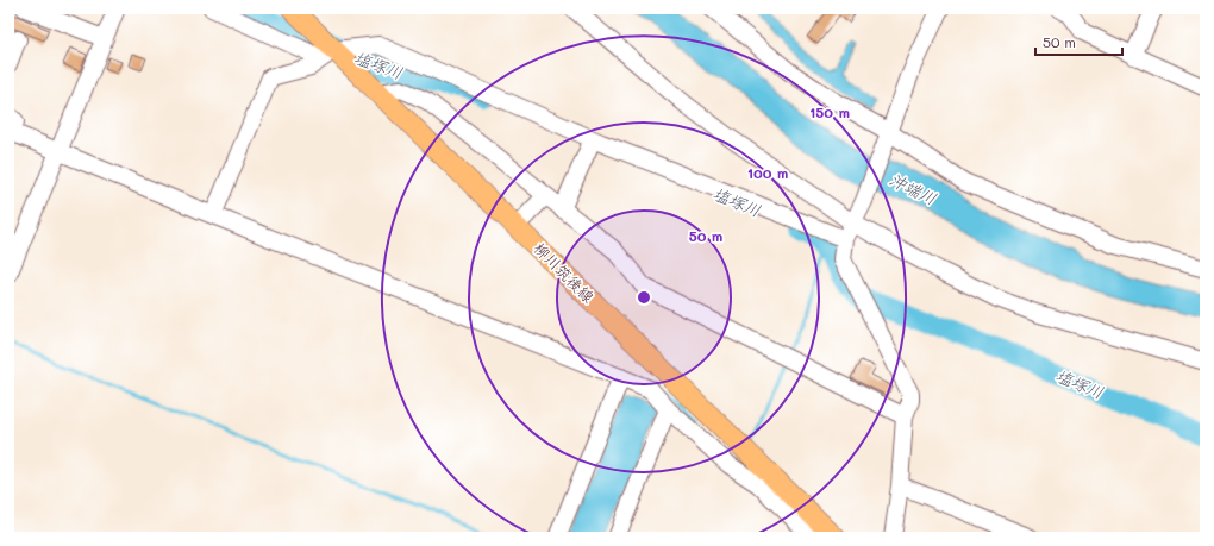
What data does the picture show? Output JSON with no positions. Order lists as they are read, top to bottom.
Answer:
{
  "streets": {
    "main road": ["柳川筑後線"]
  },
  "water": ["塩塚川", "沖端川"],
  "scale_bar": "50 m",
  "rings": ["150 m", "100 m", "50 m"]
}
